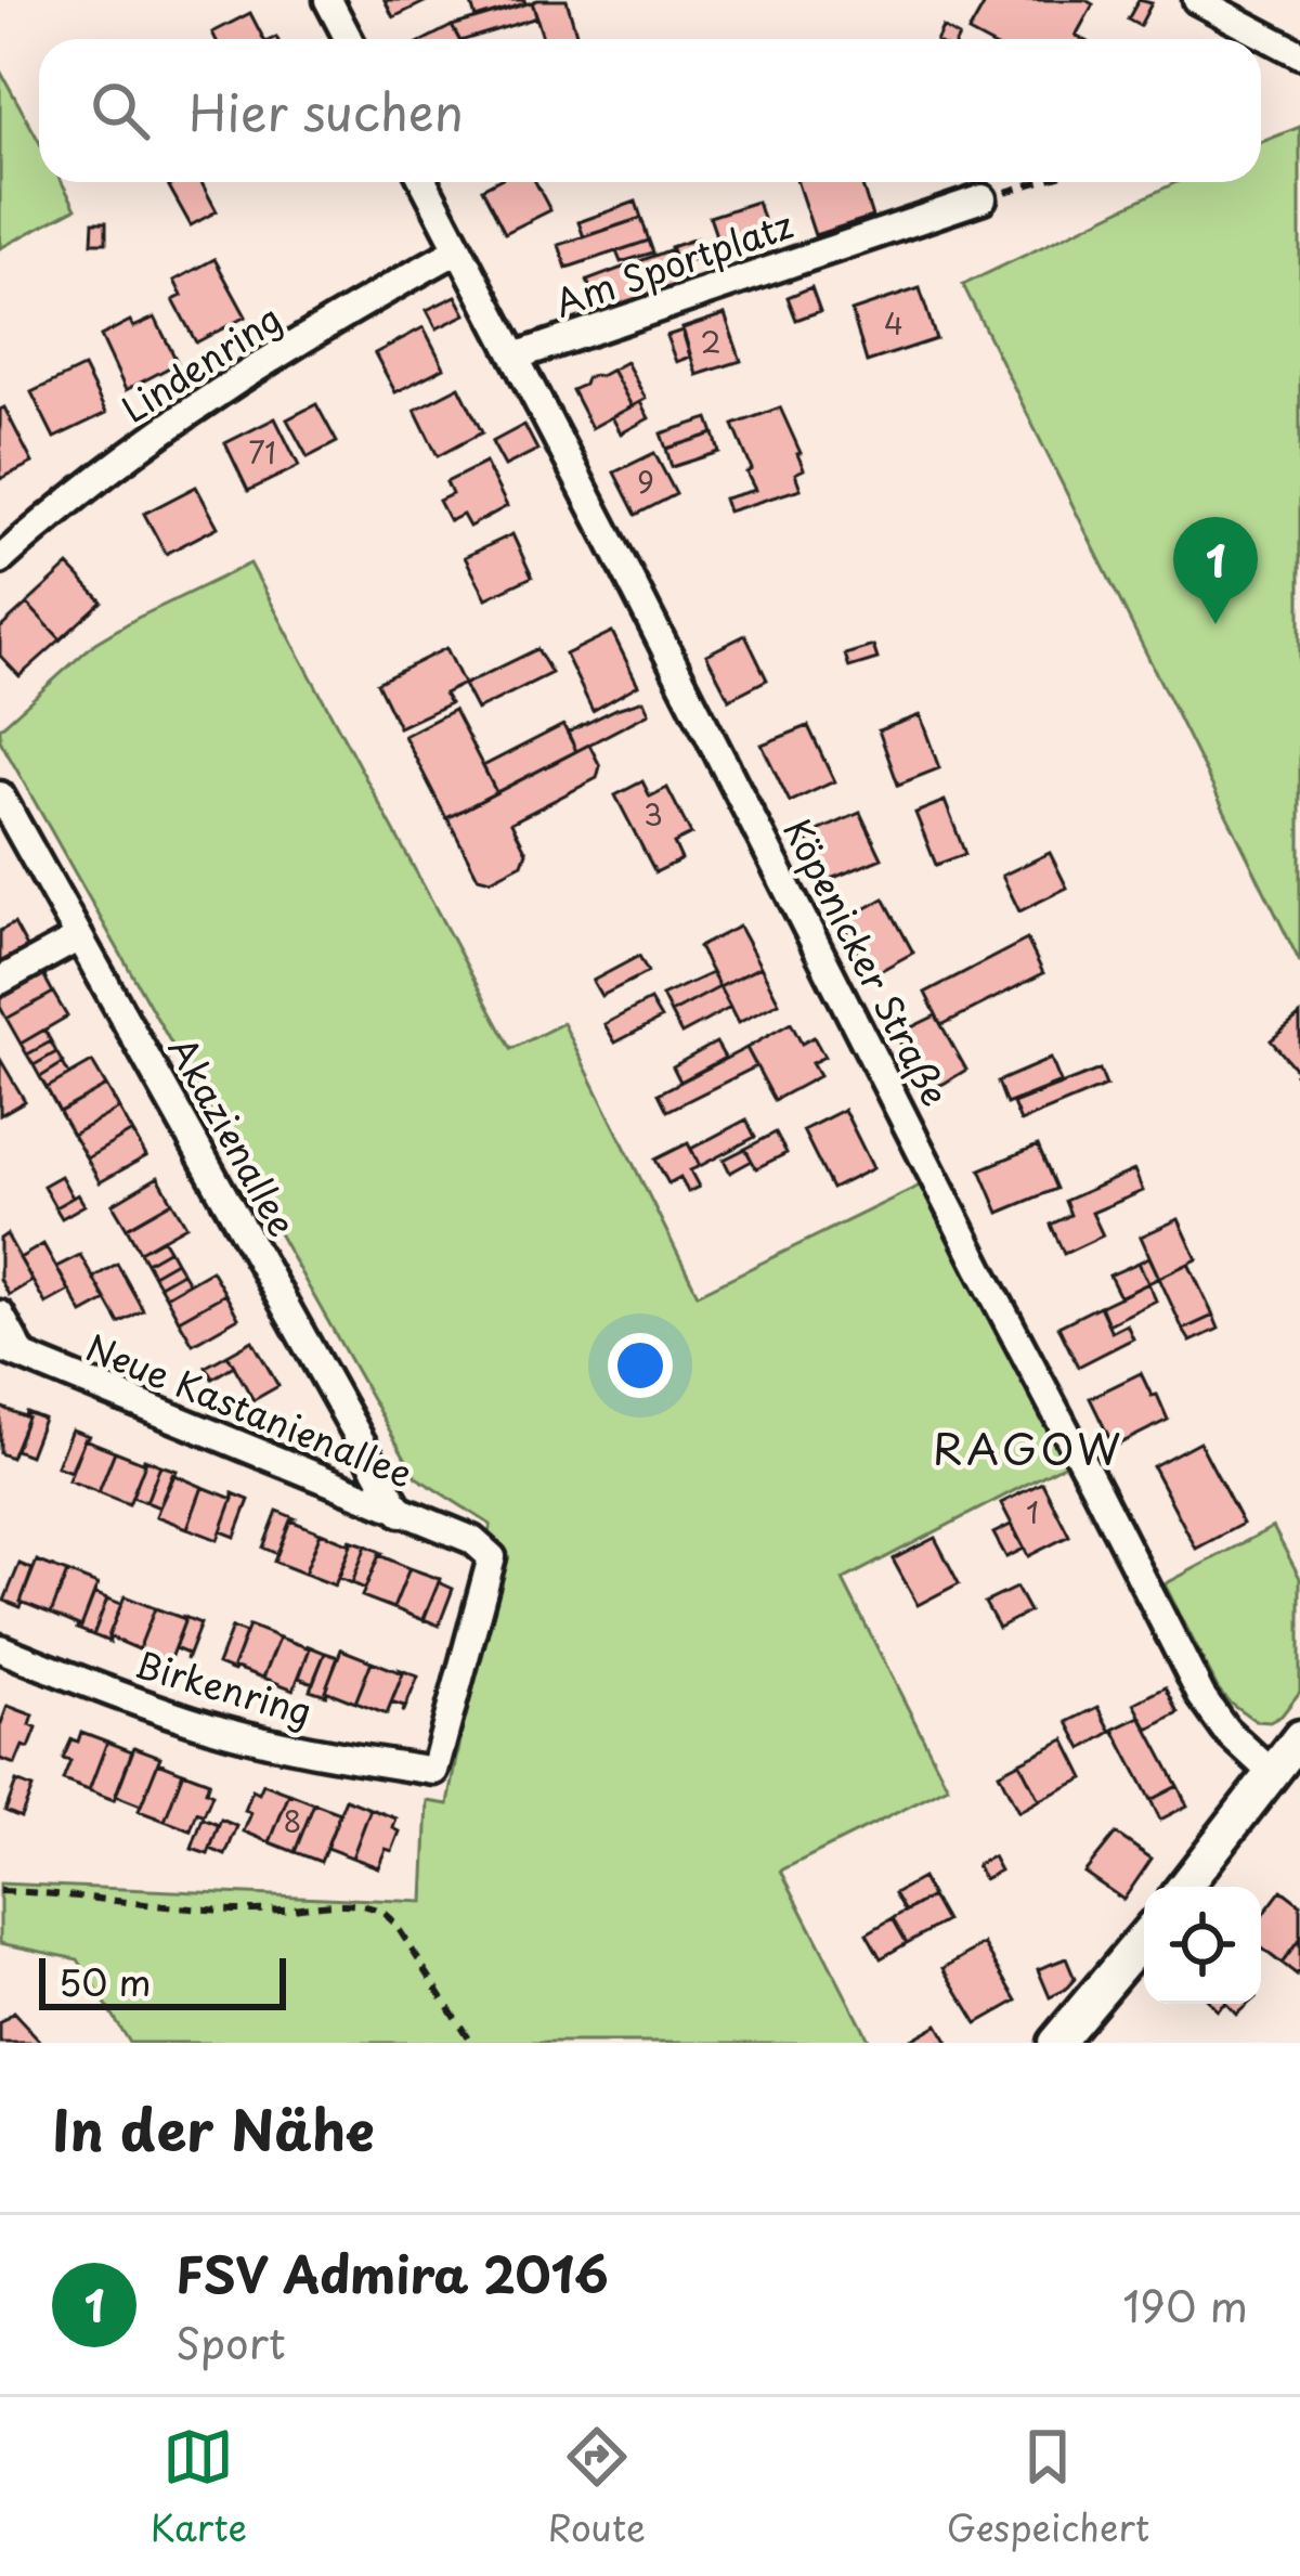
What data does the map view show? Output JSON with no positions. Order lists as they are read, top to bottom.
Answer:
{
  "streets": {
    "street": [
      "Am Sportplatz",
      "Lindenring",
      "Köpenicker Straße",
      "Akazienallee",
      "Neue Kastanienallee",
      "Birkenring"
    ]
  },
  "crossings": [
    ["Am Sportplatz", "Köpenicker Straße"],
    ["Lindenring", "Köpenicker Straße"],
    ["Akazienallee", "Neue Kastanienallee"],
    ["Neue Kastanienallee", "Birkenring"]
  ],
  "districts": ["RAGOW"],
  "house_numbers": [
    "4",
    "2",
    "71",
    "9",
    "3",
    "1",
    "8"
  ],
  "scale_bar": "50 m",
  "page": {
    "search": "Hier suchen",
    "pins": "1",
    "scale": "50 m",
    "heading": "In der Nähe",
    "list": [
      {
        "mark": "1",
        "name": "FSV Admira 2016",
        "note": "Sport",
        "value": "190 m"
      }
    ],
    "nav": ["Karte", "Route", "Gespeichert"]
  }
}
